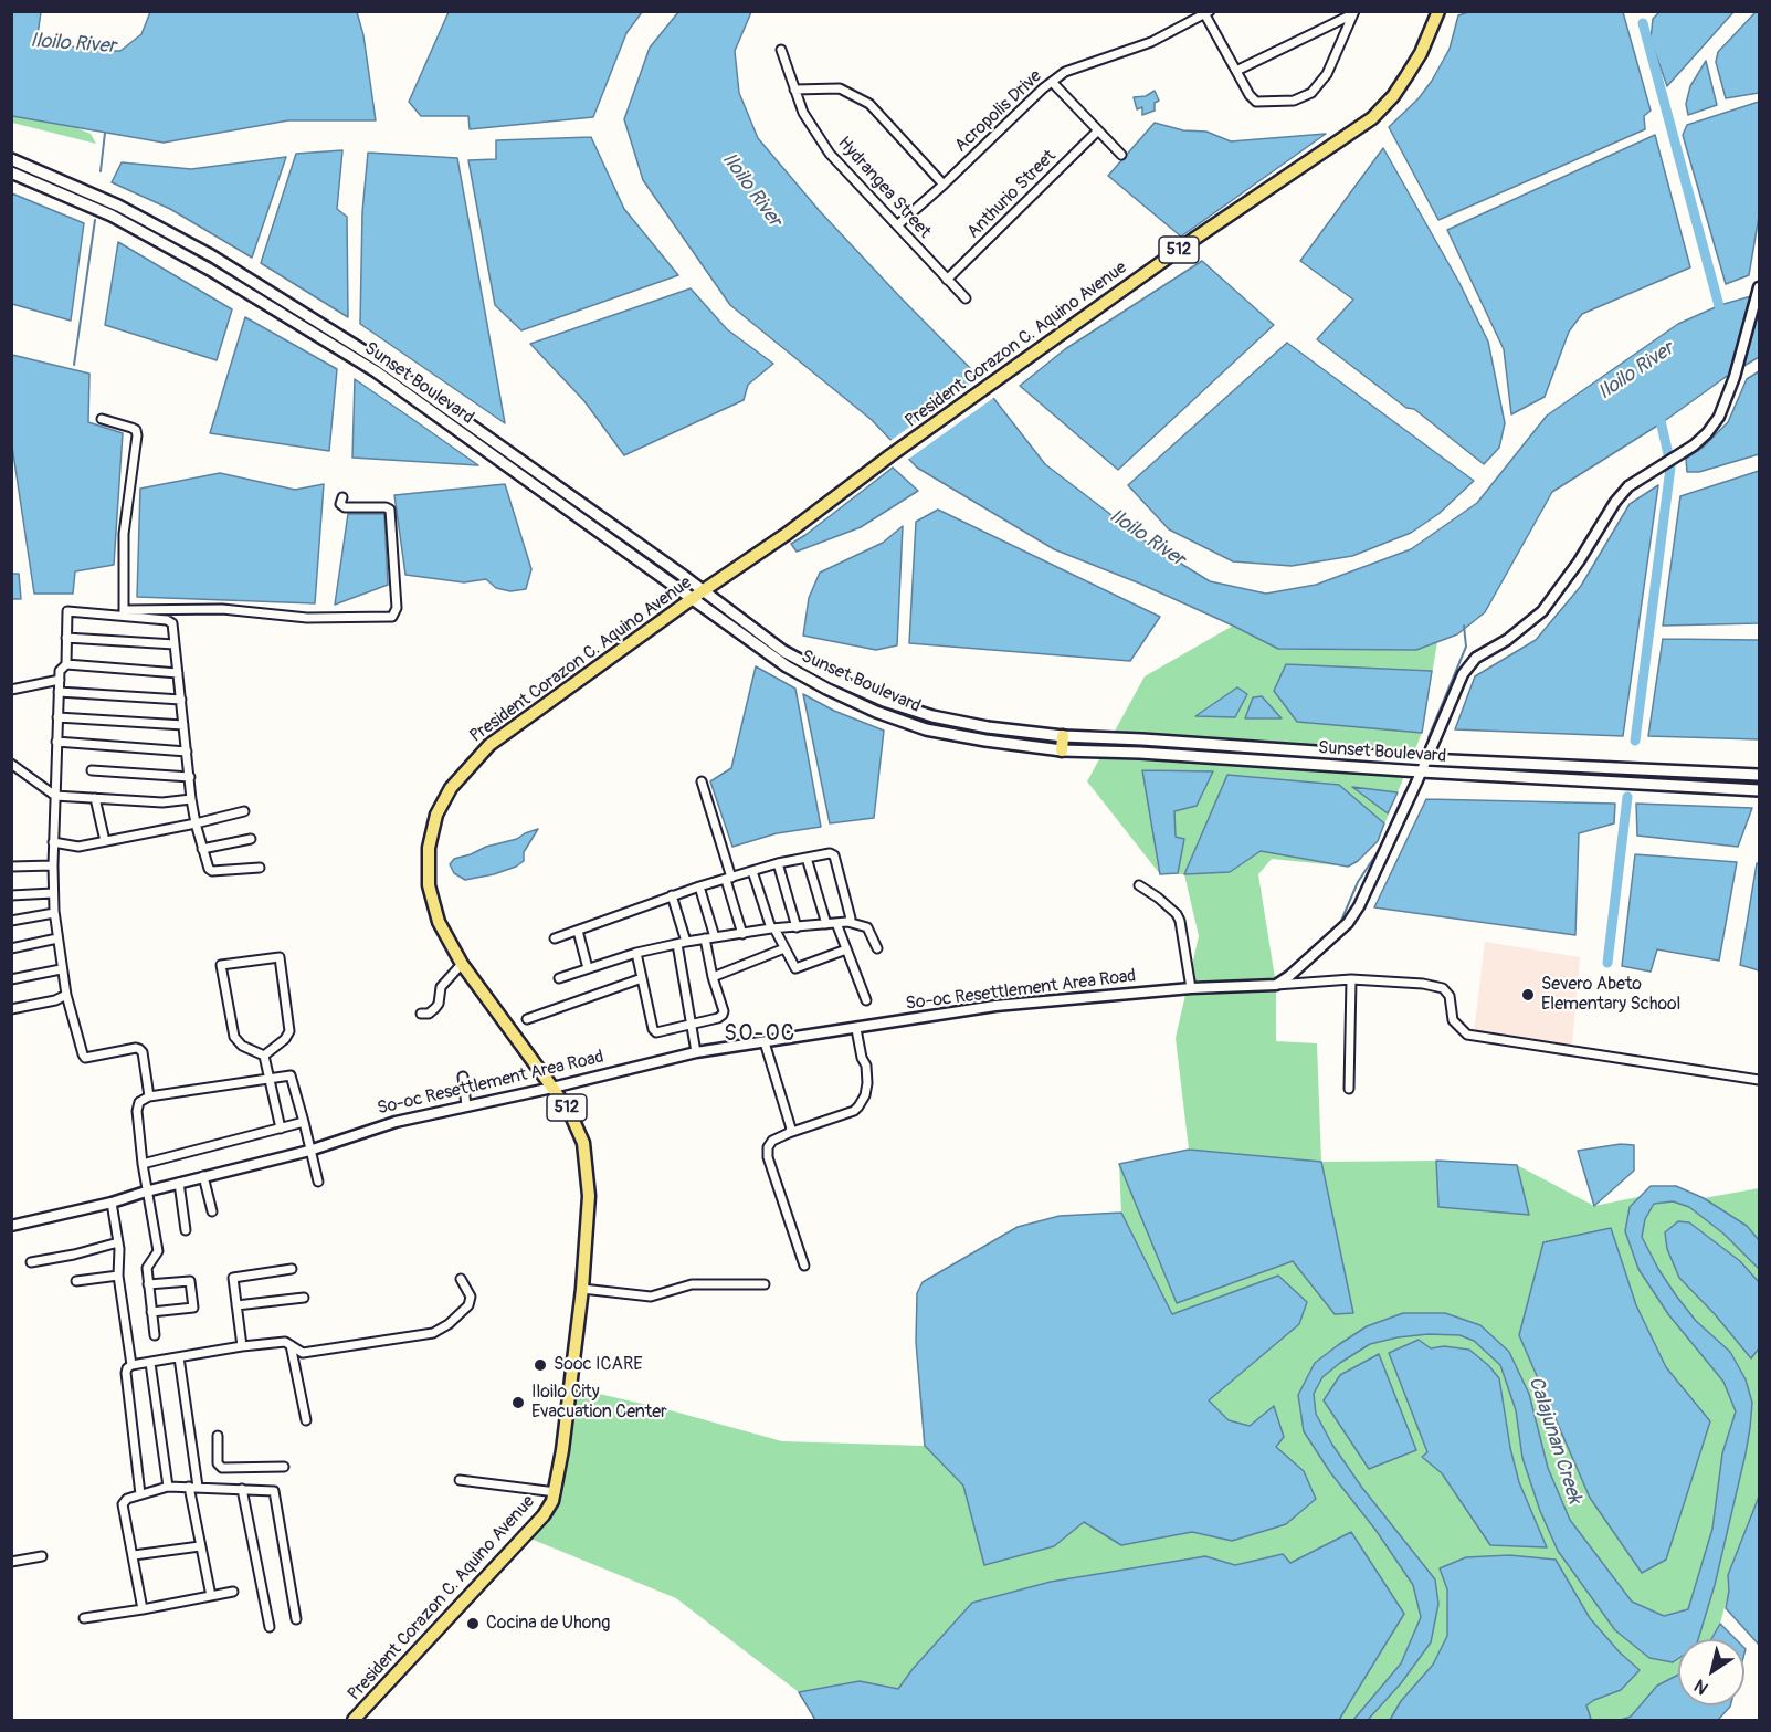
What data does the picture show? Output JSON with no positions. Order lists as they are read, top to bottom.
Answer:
{
  "streets": {
    "main road": ["512", "President Corazon C. Aquino Avenue", "Sunset Boulevard"],
    "street": [
      "Acropolis Drive",
      "Hydrangea Street",
      "Anthurio Street",
      "So-oc Resettlement Area Road"
    ]
  },
  "crossings": [
    ["Acropolis Drive", "Hydrangea Street"],
    ["Hydrangea Street", "Anthurio Street"],
    ["President Corazon C. Aquino Avenue", "Sunset Boulevard"],
    ["President Corazon C. Aquino Avenue", "So-oc Resettlement Area Road"]
  ],
  "districts": ["SO-OC"],
  "water": ["Iloilo River", "Calajunan Creek"],
  "places": [
    "Severo Abeto Elementary School",
    "Sooc ICARE",
    "Iloilo City Evacuation Center",
    "Cocina de Uhong"
  ],
  "north": "bottom left"
}
